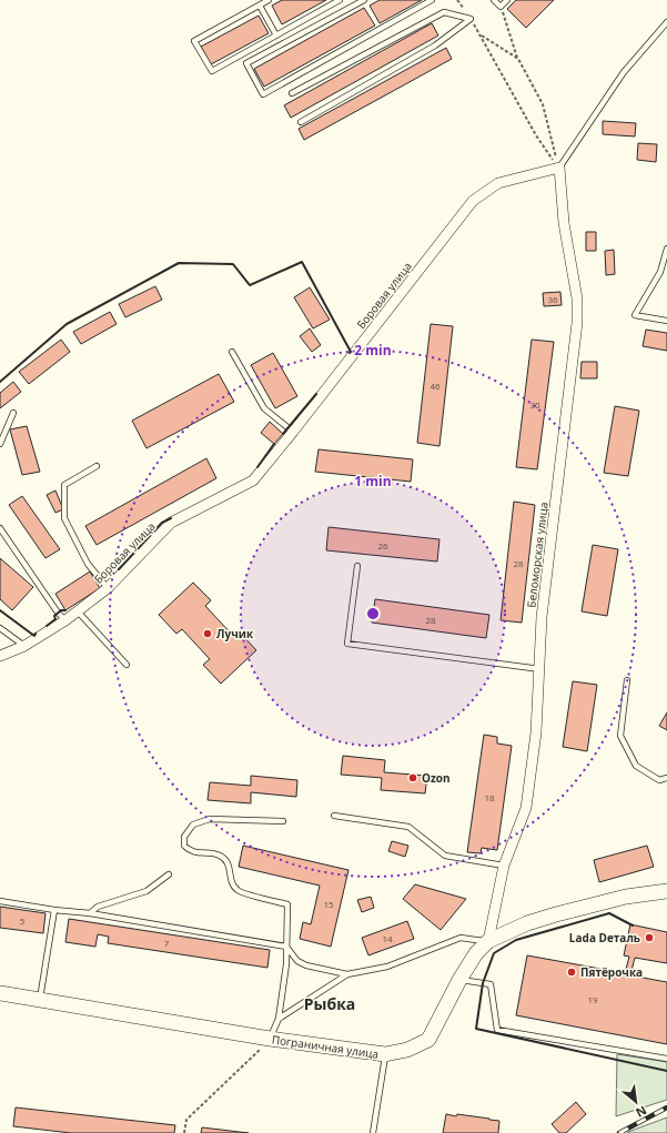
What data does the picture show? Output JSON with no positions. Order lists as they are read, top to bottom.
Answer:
{
  "streets": {
    "main road": ["Пограничная улица"],
    "street": ["Боровая улица", "Беломорская улица"]
  },
  "crossings": [
    ["Боровая улица", "Беломорская улица"],
    ["Беломорская улица", "Пограничная улица"]
  ],
  "districts": ["Рыбка"],
  "places": [
    "Лучик",
    "Ozon",
    "Lada Dеталь",
    "Пятёрочка"
  ],
  "house_numbers": [
    "36",
    "46",
    "30",
    "26",
    "28",
    "28",
    "18",
    "15",
    "5",
    "14",
    "7",
    "19"
  ],
  "north": "bottom right",
  "rings": ["2 min", "1 min"]
}
